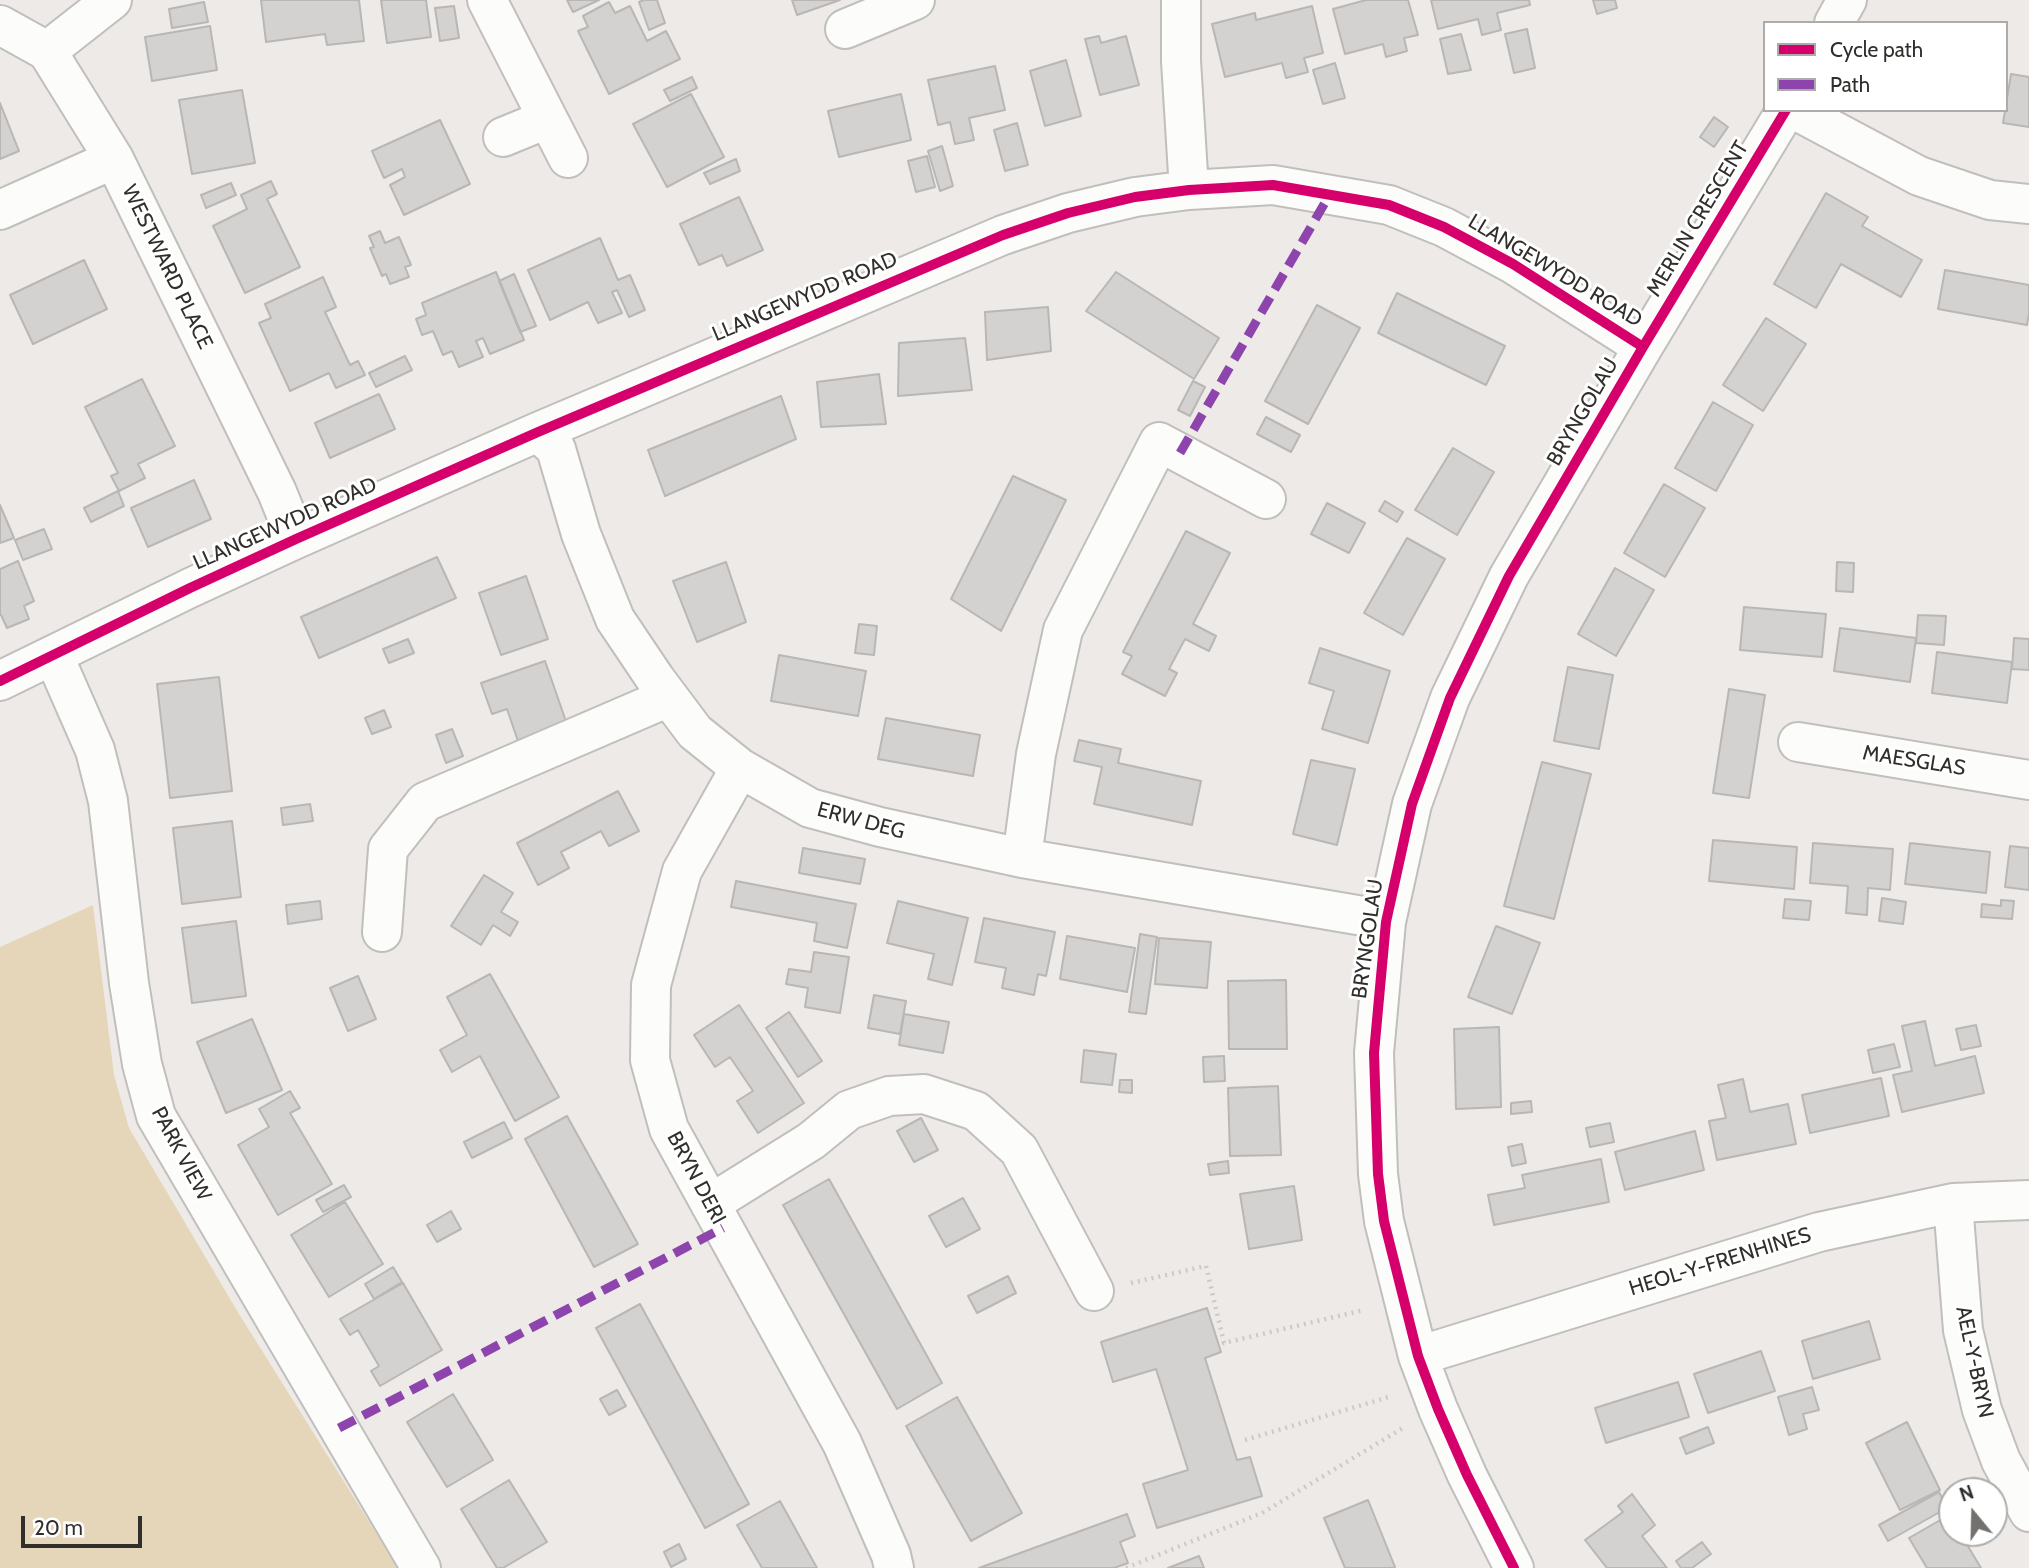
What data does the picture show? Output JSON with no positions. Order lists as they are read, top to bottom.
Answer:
{
  "streets": {
    "street": [
      "MERLIN CRESCENT",
      "WESTWARD PLACE",
      "LLANGEWYDD ROAD",
      "BRYNGOLAU",
      "MAESGLAS",
      "ERW DEG",
      "PARK VIEW",
      "BRYN DERI",
      "HEOL-Y-FRENHINES",
      "AEL-Y-BRYN"
    ]
  },
  "crossings": [
    ["MERLIN CRESCENT", "LLANGEWYDD ROAD"],
    ["MERLIN CRESCENT", "BRYNGOLAU"],
    ["WESTWARD PLACE", "LLANGEWYDD ROAD"],
    ["LLANGEWYDD ROAD", "BRYNGOLAU"],
    ["LLANGEWYDD ROAD", "ERW DEG"],
    ["LLANGEWYDD ROAD", "PARK VIEW"],
    ["BRYNGOLAU", "ERW DEG"],
    ["BRYNGOLAU", "HEOL-Y-FRENHINES"],
    ["ERW DEG", "BRYN DERI"],
    ["HEOL-Y-FRENHINES", "AEL-Y-BRYN"]
  ],
  "legend": ["Cycle path", "Path"],
  "scale_bar": "20 m",
  "north": "top"
}
